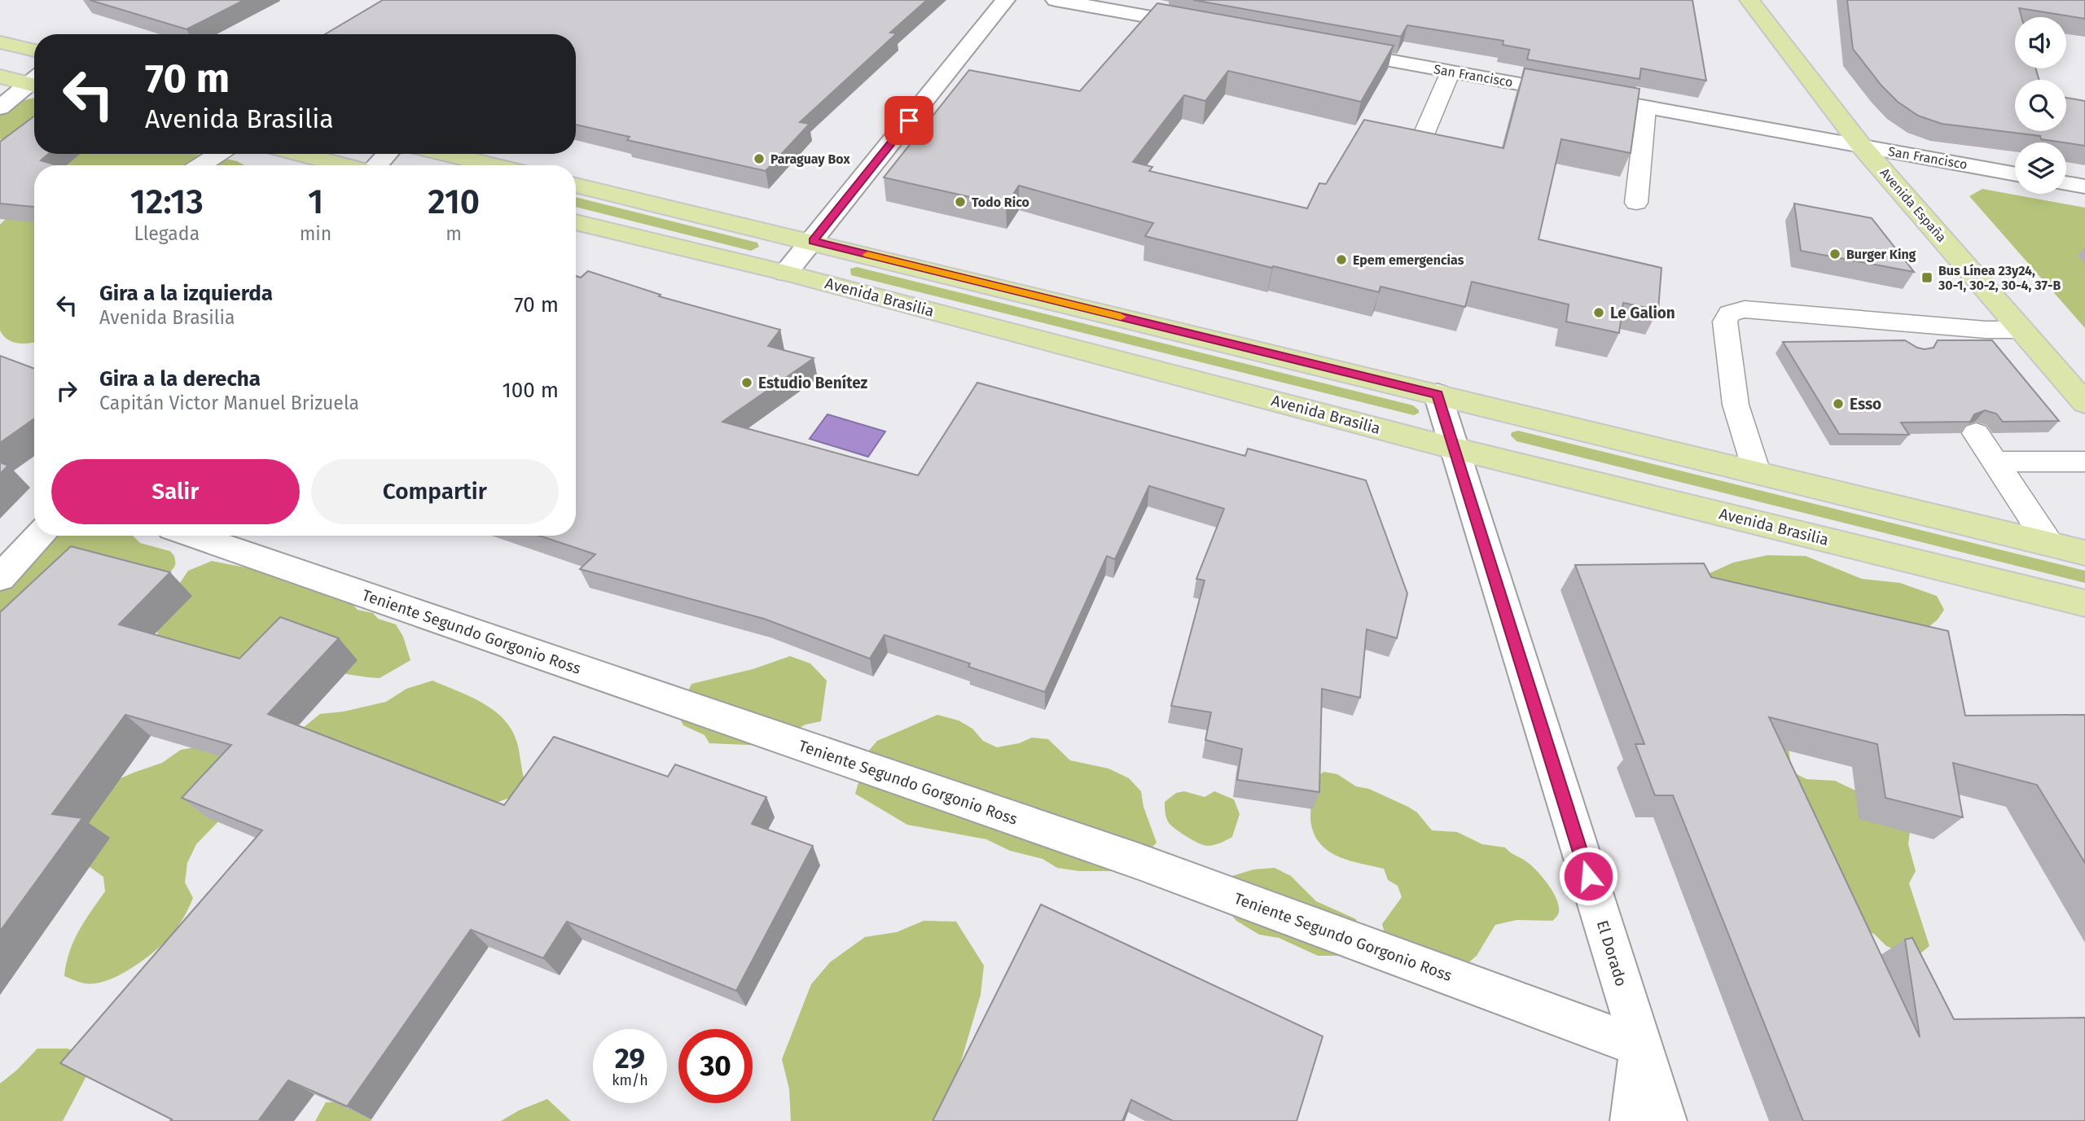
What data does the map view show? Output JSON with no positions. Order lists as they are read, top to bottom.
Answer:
{
  "streets": {
    "main road": ["Avenida España", "Avenida Brasilia"],
    "street": ["San Francisco", "Teniente Segundo Gorgonio Ross", "El Dorado"]
  },
  "crossings": [
    ["San Francisco", "Avenida España"],
    ["Avenida Brasilia", "El Dorado"],
    ["Teniente Segundo Gorgonio Ross", "El Dorado"]
  ],
  "places": {
    "other": [
      "Paraguay Box",
      "Todo Rico",
      "Burger King",
      "Epem emergencias",
      "Le Galion",
      "Estudio Benítez",
      "Esso"
    ],
    "transit": ["Bus Línea 23y24, 30-1, 30-2, 30-4, 37-B"]
  },
  "page": {
    "turn": ["70 m", "Avenida Brasilia"],
    "eta": [
      "12:13",
      "Llegada",
      "1",
      "min",
      "210",
      "m"
    ],
    "list": [
      {
        "name": "Gira a la izquierda",
        "note": "Avenida Brasilia",
        "value": "70 m"
      },
      {
        "name": "Gira a la derecha",
        "note": "Capitán Victor Manuel Brizuela",
        "value": "100 m"
      }
    ],
    "buttons": ["Salir", "Compartir"],
    "speed": "29 km/h",
    "limit": "30"
  }
}
